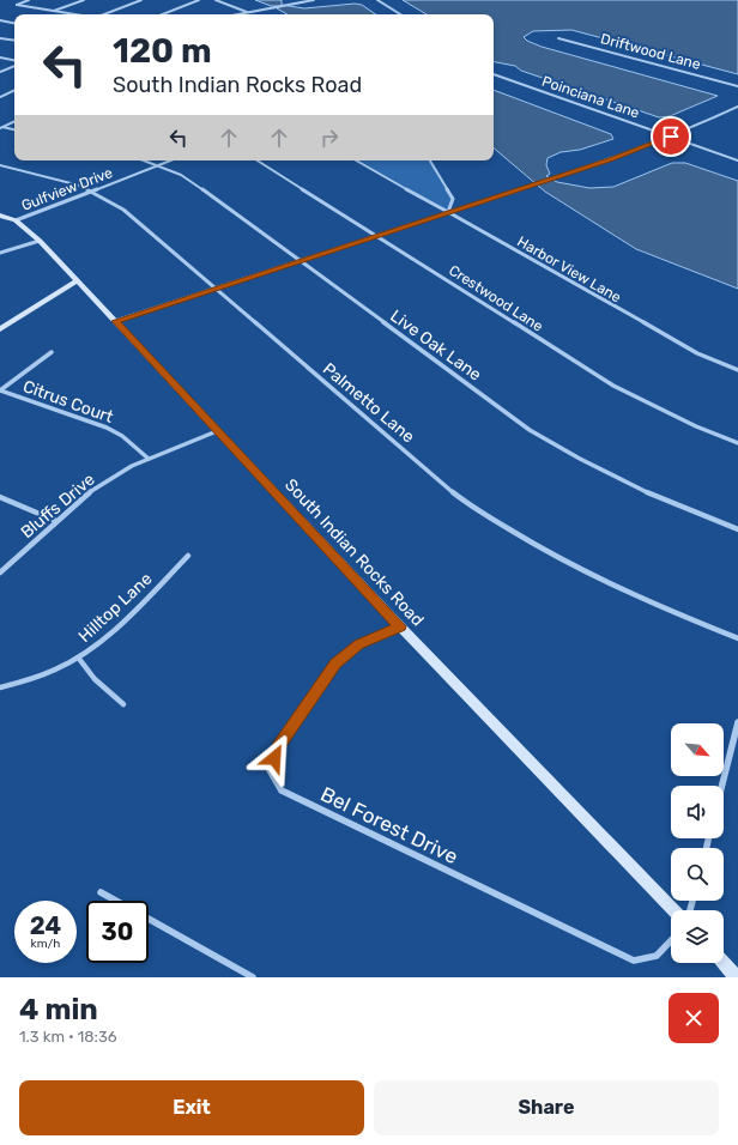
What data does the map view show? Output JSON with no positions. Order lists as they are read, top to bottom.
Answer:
{
  "streets": {
    "street": [
      "Driftwood Lane",
      "Poinciana Lane",
      "Gulfview Drive",
      "Harbor View Lane",
      "Crestwood Lane",
      "Live Oak Lane",
      "Citrus Court",
      "Palmetto Lane",
      "Bluffs Drive",
      "South Indian Rocks Road",
      "Hilltop Lane",
      "Bel Forest Drive"
    ]
  },
  "crossings": [
    ["Gulfview Drive", "Live Oak Lane"],
    ["Gulfview Drive", "Palmetto Lane"],
    ["Gulfview Drive", "South Indian Rocks Road"],
    ["Citrus Court", "Bluffs Drive"],
    ["Bluffs Drive", "South Indian Rocks Road"],
    ["South Indian Rocks Road", "Bel Forest Drive"]
  ],
  "north": "bottom right",
  "page": {
    "turn": ["120 m", "South Indian Rocks Road"],
    "speed": "24 km/h",
    "limit": "30",
    "heading": ["4 min", "1.3 km · 18:36"],
    "buttons": ["Exit", "Share"]
  }
}
